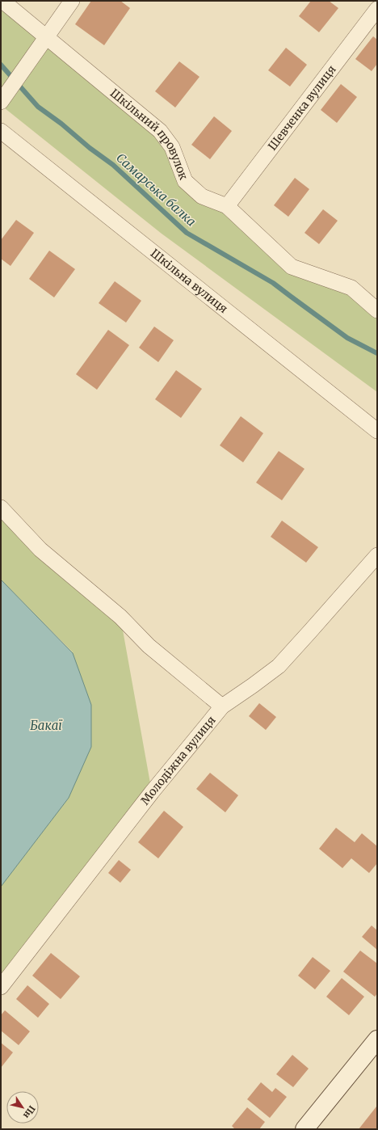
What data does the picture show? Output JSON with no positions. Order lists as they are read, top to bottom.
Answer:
{
  "streets": {
    "street": [
      "Шевченка вулиця",
      "Шкільний провулок",
      "Шкільна вулиця",
      "Молодіжна вулиця"
    ]
  },
  "crossings": [
    ["Шевченка вулиця", "Шкільний провулок"]
  ],
  "water": ["Самарська балка", "Бакаї"],
  "north": "bottom right"
}
